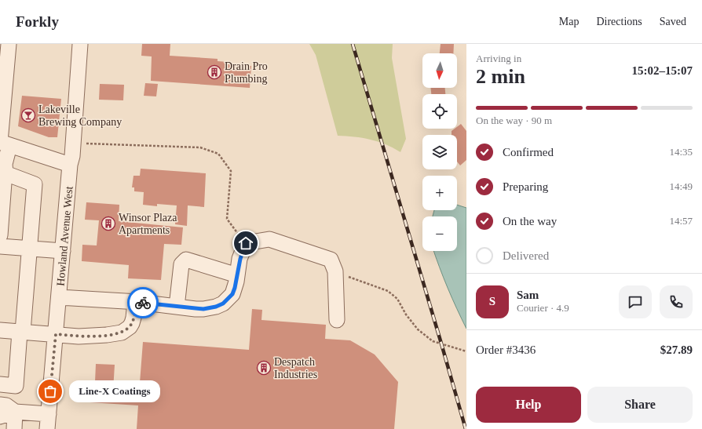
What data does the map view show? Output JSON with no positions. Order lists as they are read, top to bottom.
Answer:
{
  "streets": {
    "street": ["Howland Avenue West"]
  },
  "places": {
    "building": ["Drain Pro Plumbing", "Winsor Plaza Apartments", "Despatch Industries"],
    "bar": ["Lakeville Brewing Company"],
    "other": ["Line-X Coatings"]
  },
  "north": "bottom",
  "page": {
    "header": "Forkly",
    "nav": ["Map", "Directions", "Saved"],
    "heading": ["2 min", "Arriving in", "15:02–15:07"],
    "panel": [
      "Sam",
      "Courier · 4.9",
      "Order #3436",
      "$27.89"
    ],
    "map_buttons": ["+", "−"],
    "bar": "On the way · 90 m",
    "list": [
      ["Confirmed", "14:35"],
      ["Preparing", "14:49"],
      ["On the way", "14:57"],
      "Delivered"
    ],
    "round": "S",
    "bubble": "Line-X Coatings",
    "buttons": ["Help", "Share"]
  }
}
